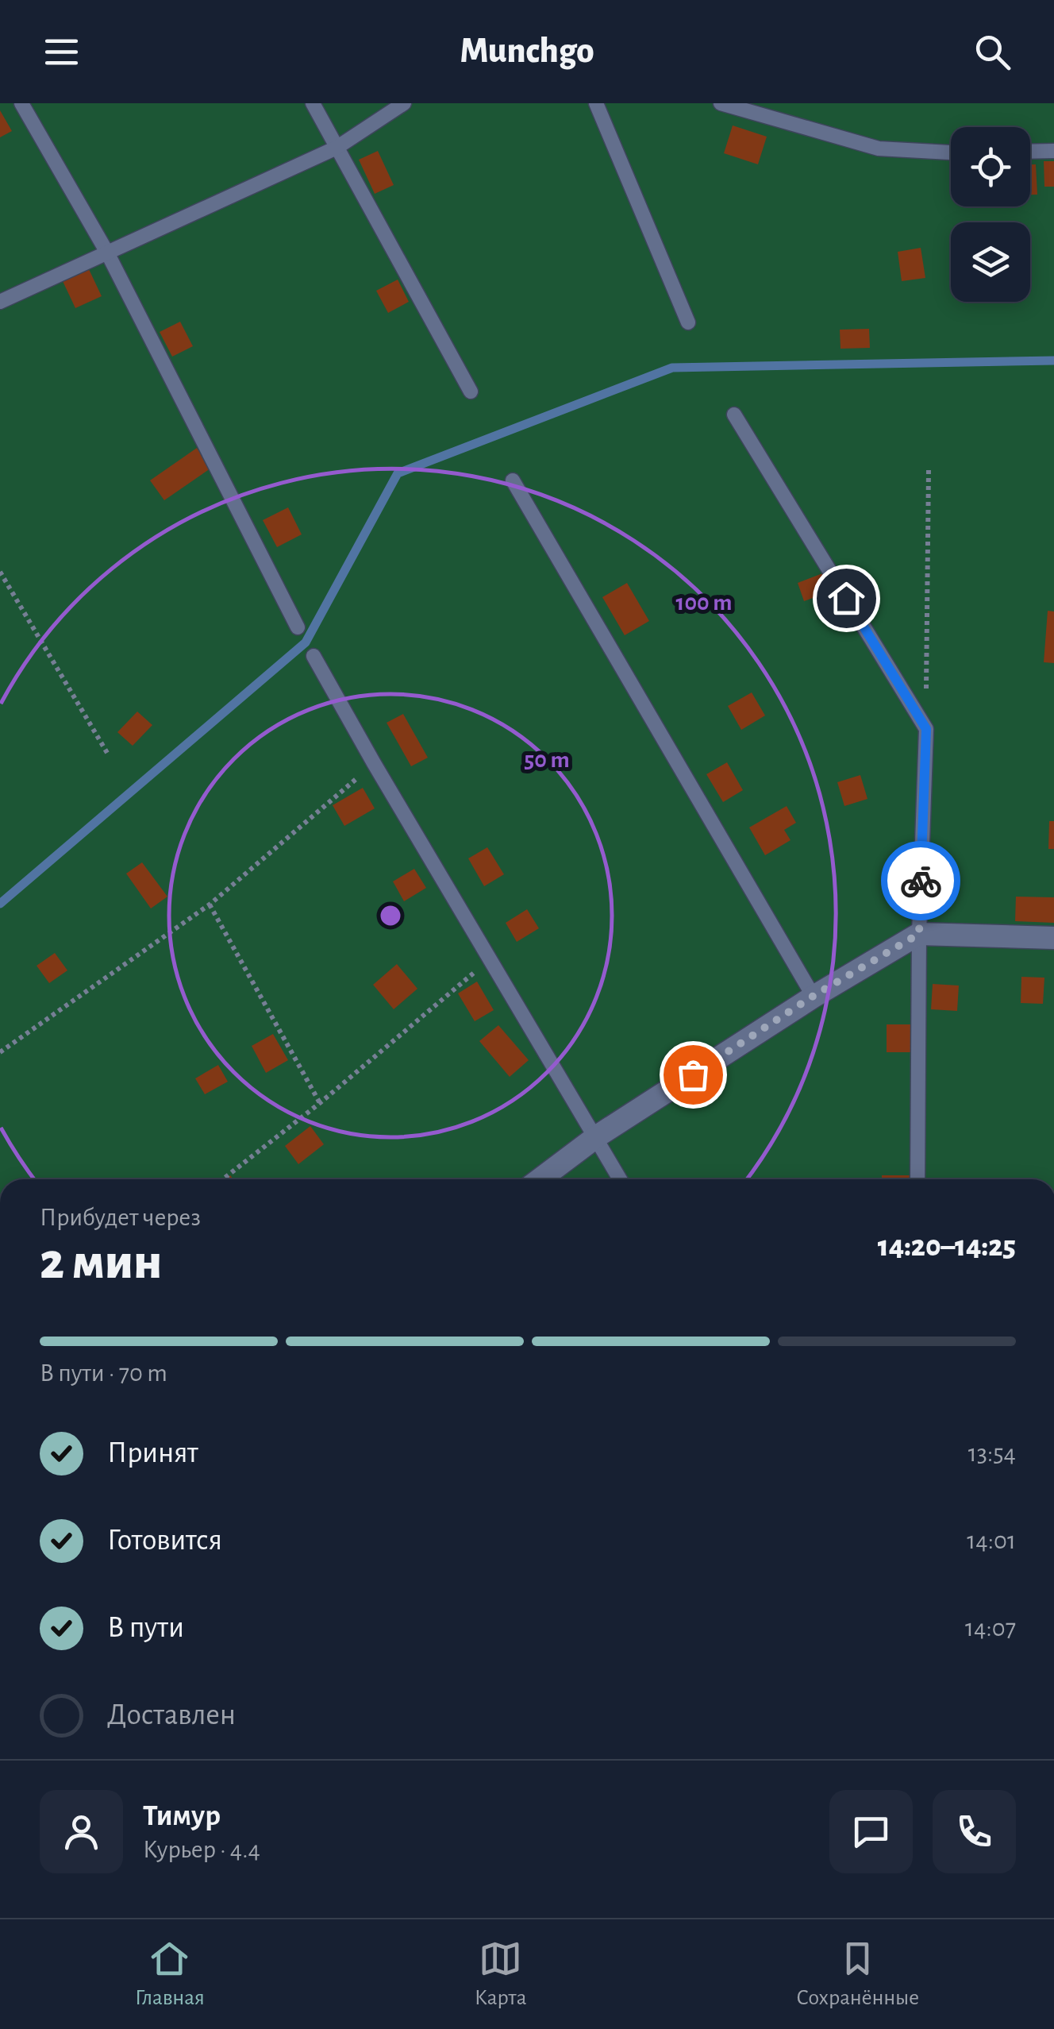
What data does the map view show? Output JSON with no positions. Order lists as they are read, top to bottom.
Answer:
{
  "page": {
    "header": "Munchgo",
    "heading": ["2 мин", "Прибудет через", "14:20–14:25"],
    "panel": ["Тимур", "Курьер · 4.4"],
    "bar": "В пути · 70 m",
    "list": [
      ["Принят", "13:54"],
      ["Готовится", "14:01"],
      ["В пути", "14:07"],
      "Доставлен"
    ],
    "tabs": ["Главная", "Карта", "Сохранённые"]
  },
  "rings": ["100 m", "50 m"]
}
